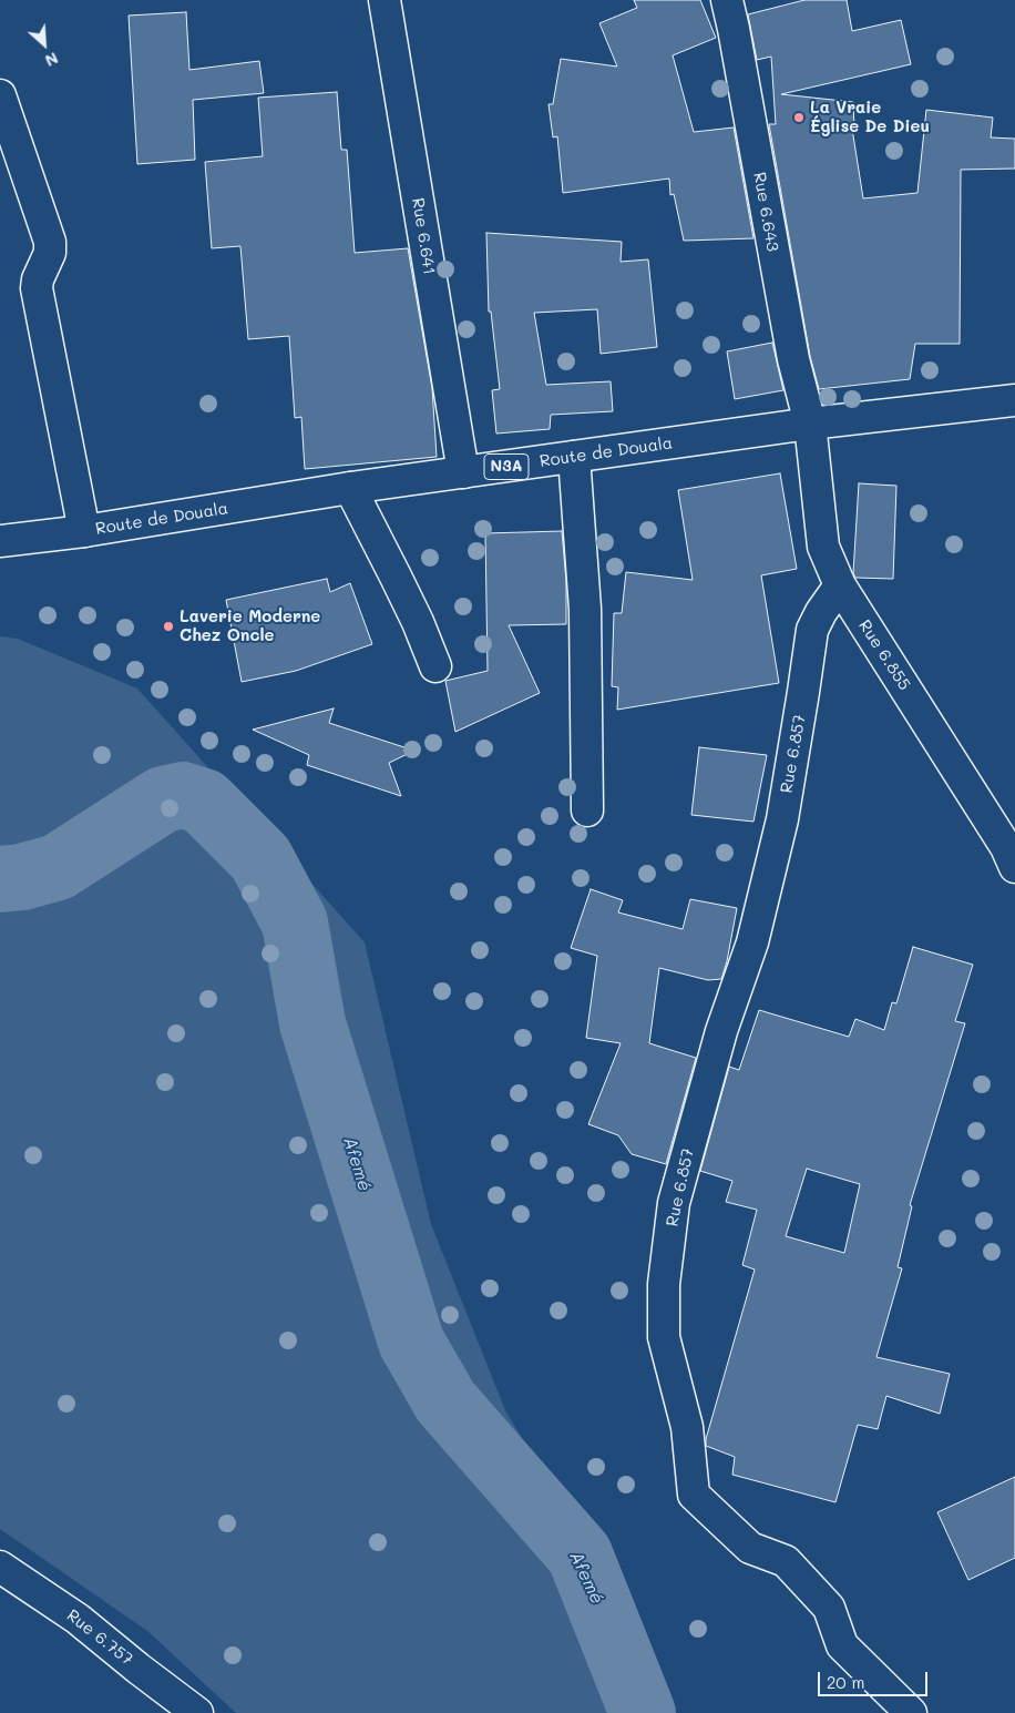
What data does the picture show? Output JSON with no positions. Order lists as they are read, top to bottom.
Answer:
{
  "streets": {
    "main road": [
      "Rue 6.643",
      "Rue 6.641",
      "Route de Douala",
      "N3A",
      "Rue 6.855",
      "Rue 6.857",
      "Rue 6.757"
    ]
  },
  "crossings": [
    ["Rue 6.643", "Route de Douala"],
    ["Rue 6.643", "Rue 6.855"],
    ["Rue 6.641", "Route de Douala"],
    ["Route de Douala", "Rue 6.855"],
    ["Rue 6.855", "Rue 6.857"]
  ],
  "water": ["Afemé"],
  "places": ["La Vraie Église De Dieu", "Laverie Moderne Chez Oncle"],
  "scale_bar": "20 m",
  "north": "bottom right"
}
